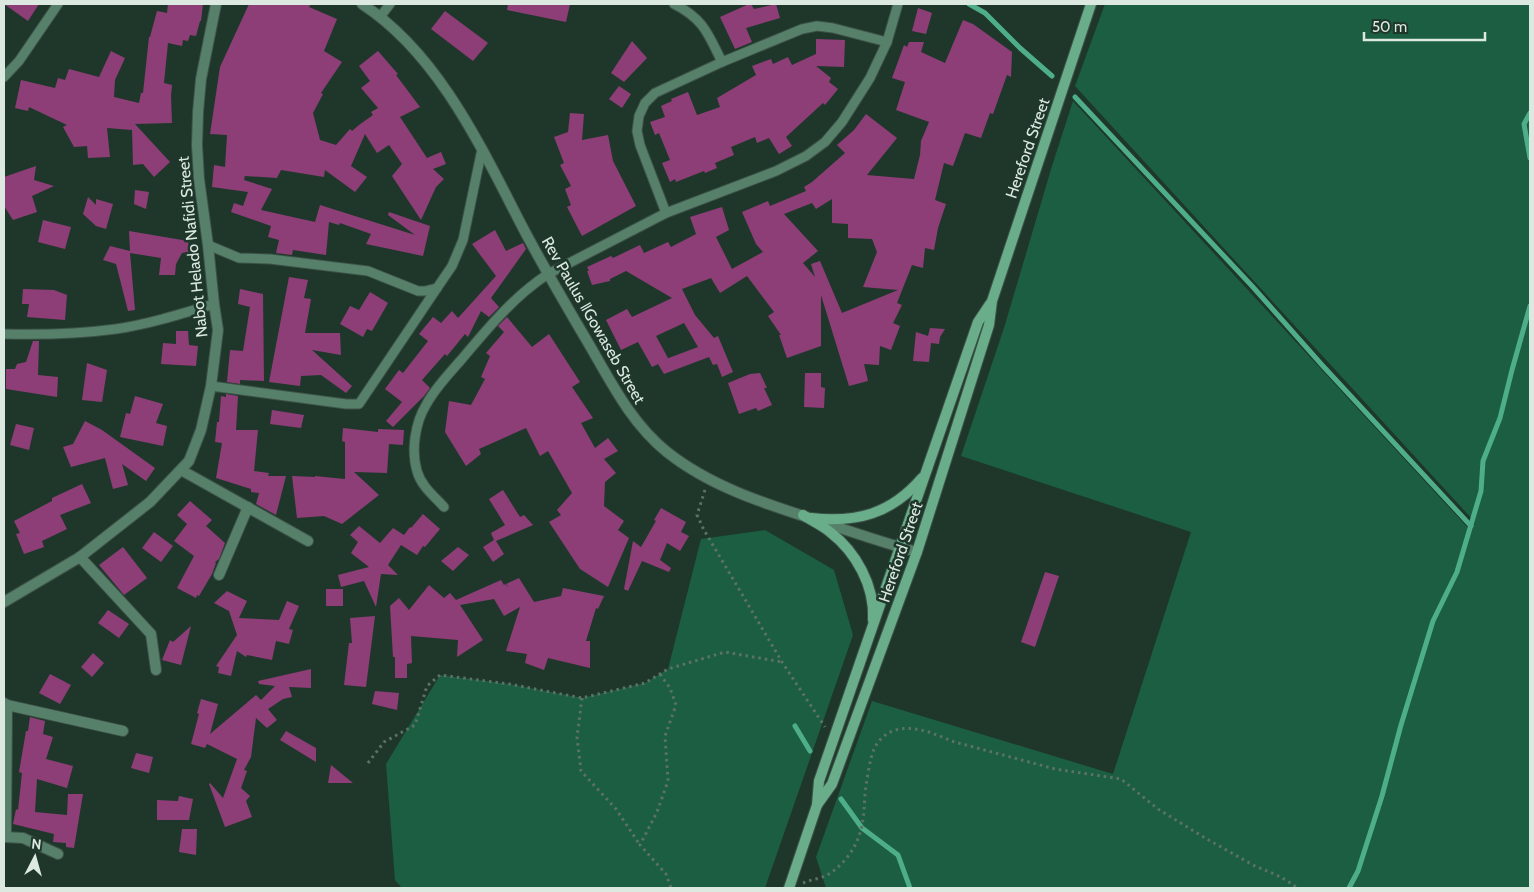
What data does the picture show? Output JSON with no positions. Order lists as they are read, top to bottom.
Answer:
{
  "streets": {
    "main road": ["Hereford Street"],
    "street": ["Nabot Helado Nafidi Street", "Rev Paulus ǁGowaseb Street"]
  },
  "crossings": [
    ["Hereford Street", "Rev Paulus ǁGowaseb Street"]
  ],
  "scale_bar": "50 m",
  "north": "top"
}
